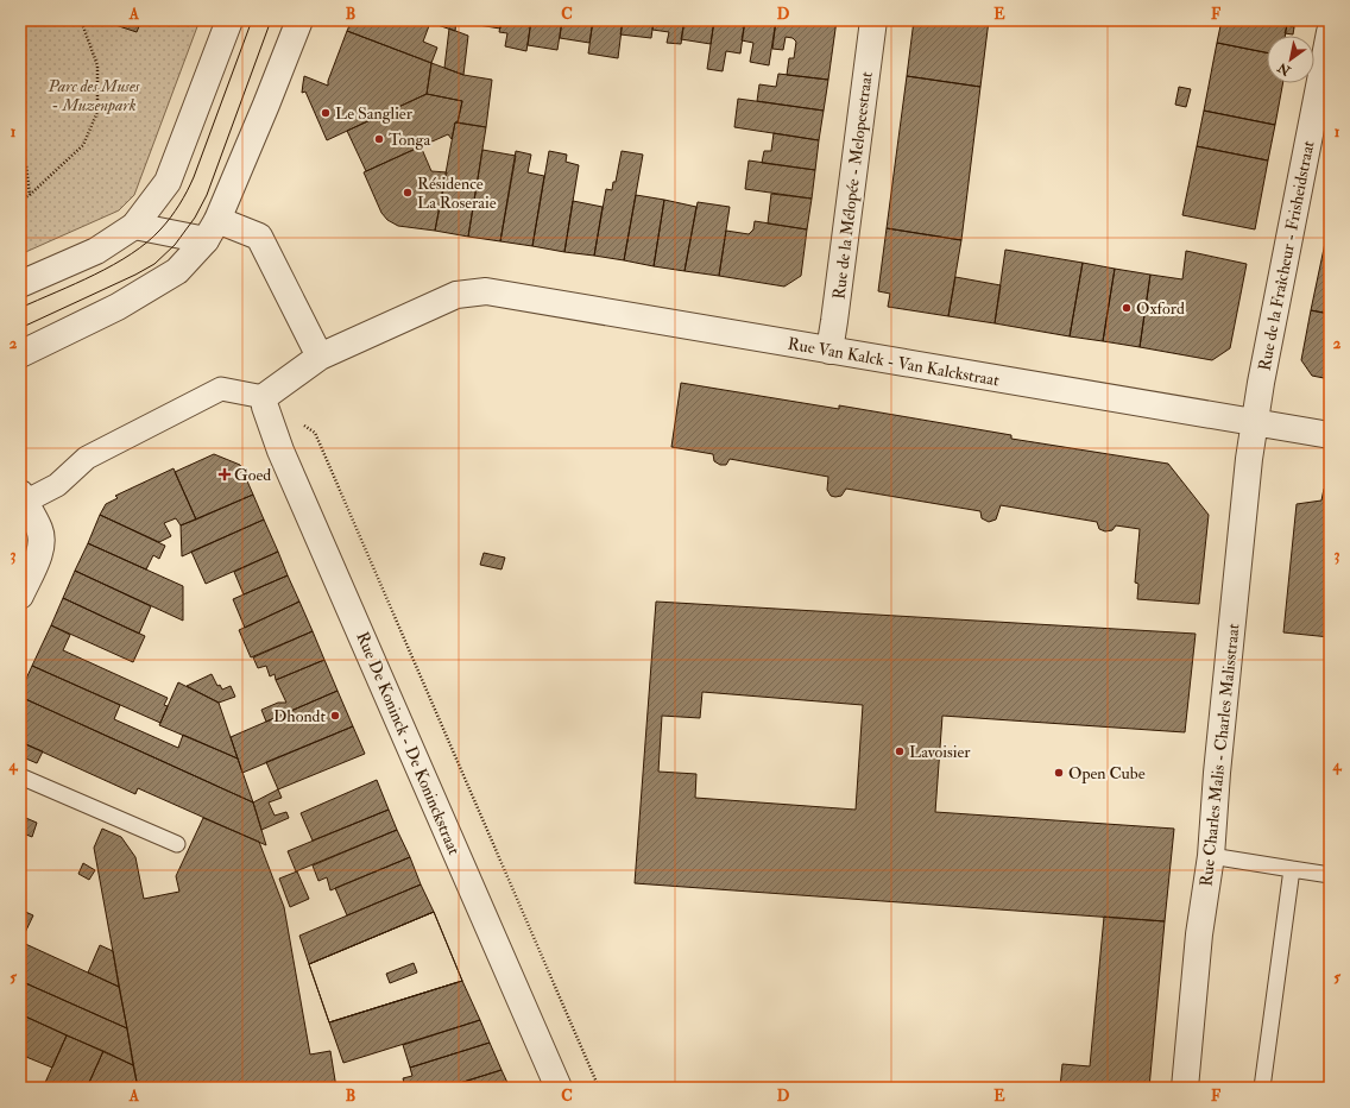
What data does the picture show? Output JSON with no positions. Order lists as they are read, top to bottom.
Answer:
{
  "streets": {
    "street": [
      "Rue de la Mélopée - Melopeestraat",
      "Rue de la Fraîcheur - Frisheidstraat",
      "Rue Van Kalck - Van Kalckstraat",
      "Rue De Koninck - De Koninckstraat",
      "Rue Charles Malis - Charles Malisstraat"
    ]
  },
  "crossings": [
    ["Rue de la Mélopée - Melopeestraat", "Rue Van Kalck - Van Kalckstraat"],
    ["Rue de la Fraîcheur - Frisheidstraat", "Rue Van Kalck - Van Kalckstraat"],
    ["Rue de la Fraîcheur - Frisheidstraat", "Rue Charles Malis - Charles Malisstraat"],
    ["Rue Van Kalck - Van Kalckstraat", "Rue De Koninck - De Koninckstraat"],
    ["Rue Van Kalck - Van Kalckstraat", "Rue Charles Malis - Charles Malisstraat"]
  ],
  "parks": ["Parc des Muses - Muzenpark"],
  "places": {
    "other": [
      "Le Sanglier",
      "Tonga",
      "Résidence La Roseraie",
      "Oxford",
      "Dhondt",
      "Lavoisier",
      "Open Cube"
    ],
    "health": ["Goed"]
  },
  "north": "bottom left",
  "grid": {
    "columns": [
      "A",
      "B",
      "C",
      "D",
      "E",
      "F"
    ],
    "rows": [
      "1",
      "2",
      "3",
      "4",
      "5"
    ]
  }
}
